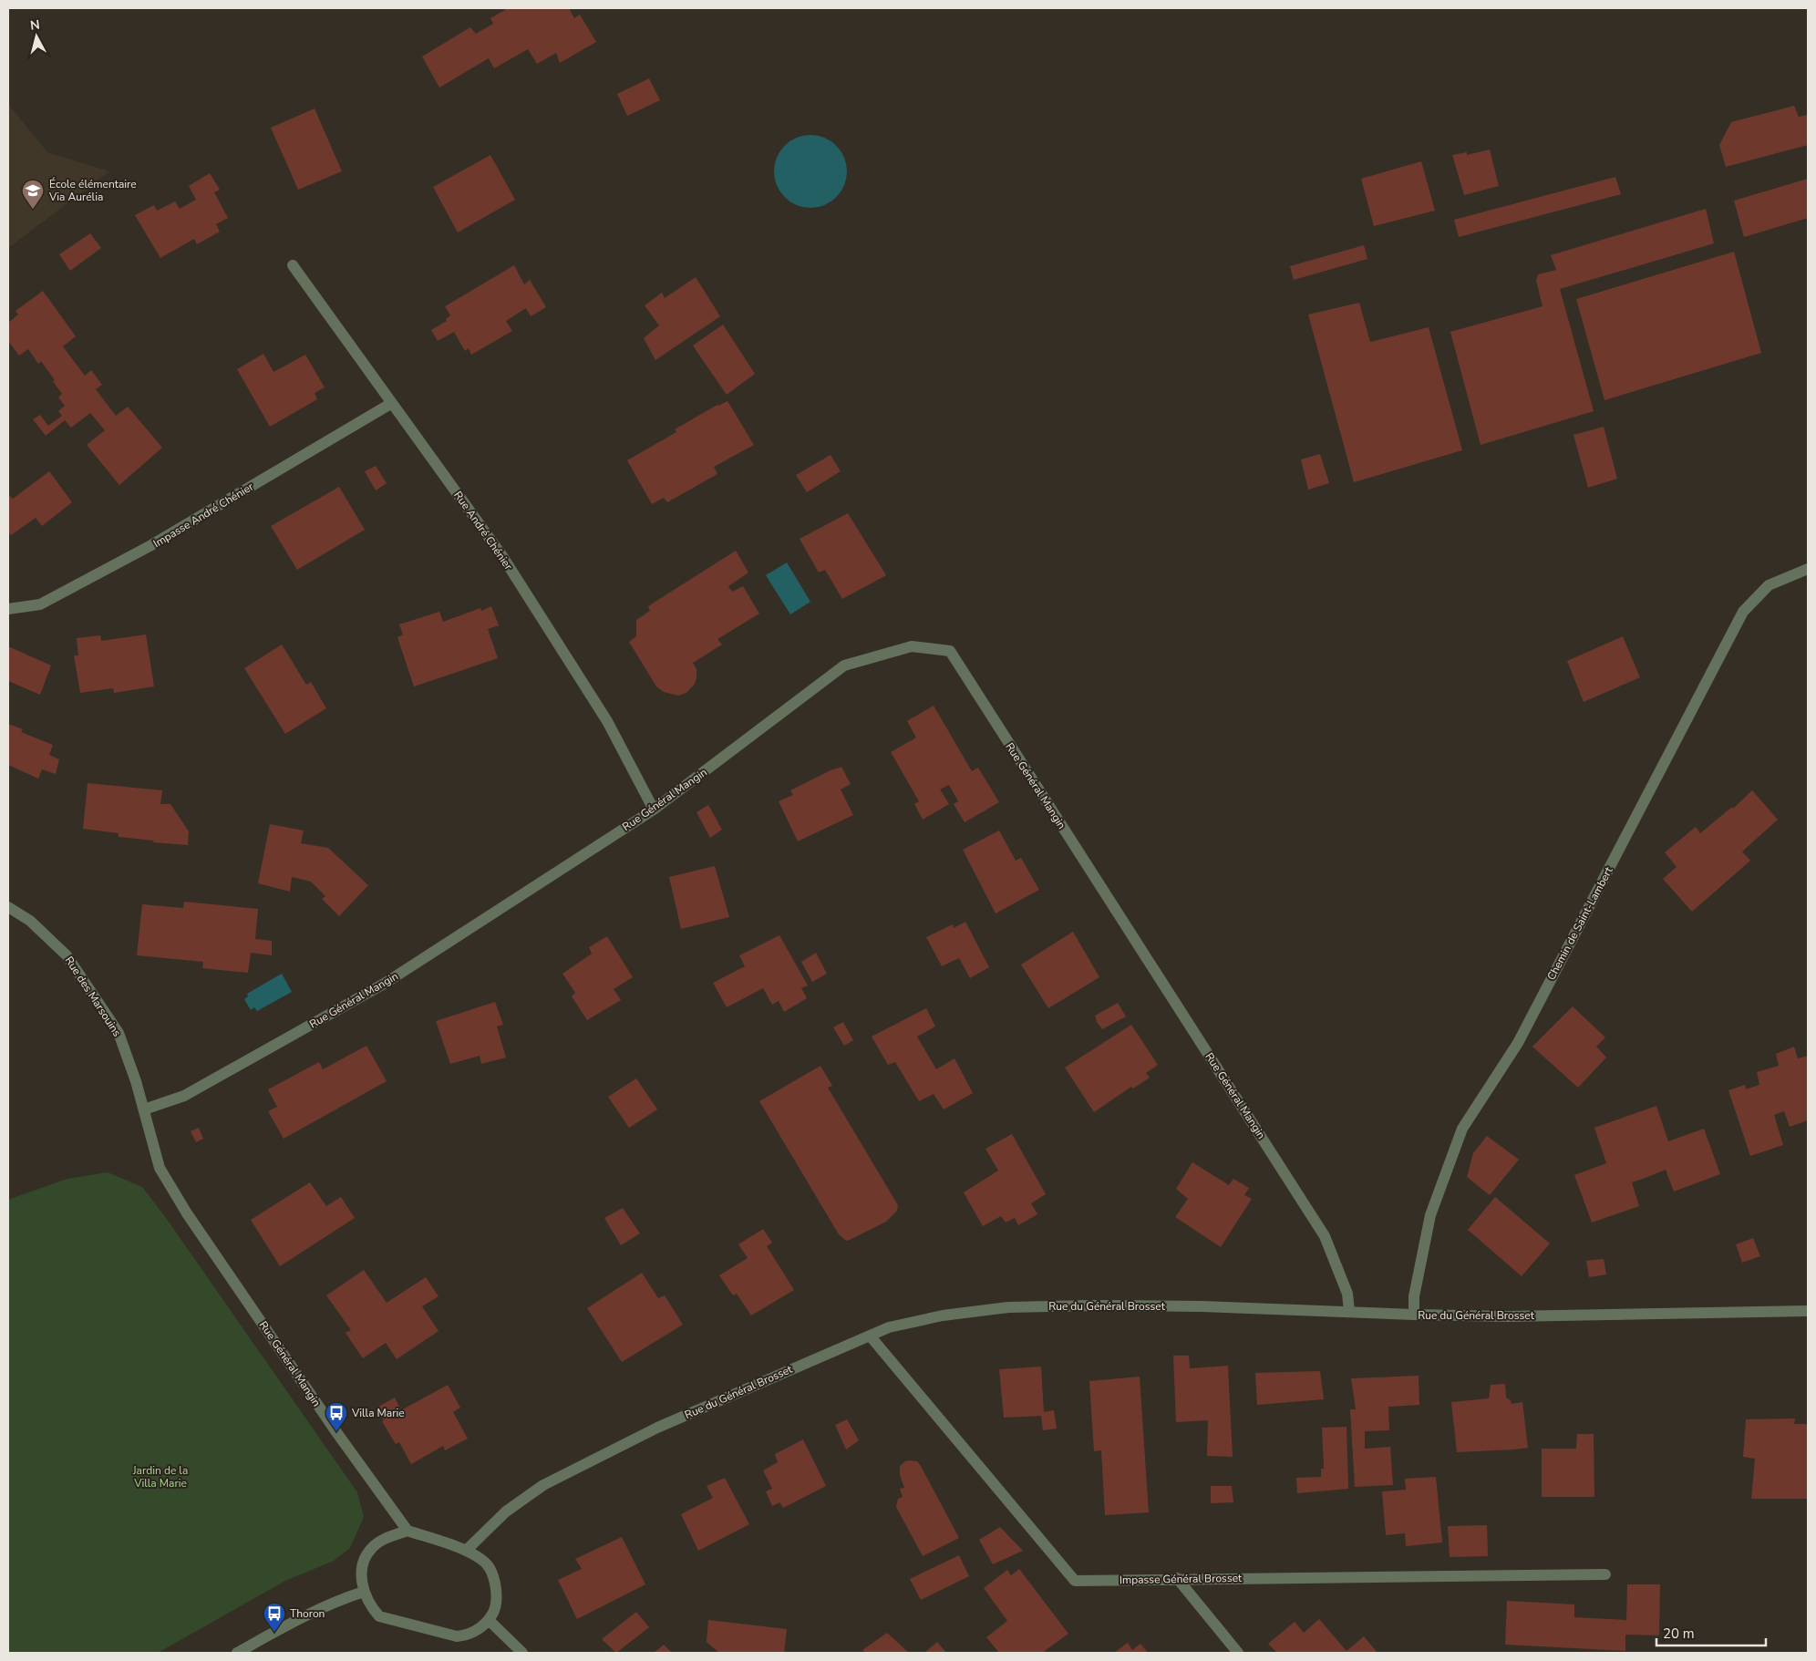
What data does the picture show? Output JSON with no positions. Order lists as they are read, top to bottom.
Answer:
{
  "streets": {
    "street": [
      "Impasse André Chénier",
      "Rue André Chénier",
      "Rue Général Mangin",
      "Chemin de Saint-Lambert",
      "Rue des Marsouins",
      "Rue du Général Brosset",
      "Impasse Général Brosset"
    ]
  },
  "crossings": [
    ["Impasse André Chénier", "Rue André Chénier"],
    ["Rue André Chénier", "Rue Général Mangin"],
    ["Rue Général Mangin", "Rue des Marsouins"],
    ["Rue Général Mangin", "Rue du Général Brosset"],
    ["Chemin de Saint-Lambert", "Rue du Général Brosset"],
    ["Rue du Général Brosset", "Impasse Général Brosset"]
  ],
  "parks": ["Jardin de la Villa Marie"],
  "places": {
    "school or university": ["École élémentaire Via Aurélia"],
    "bus stop": ["Villa Marie", "Thoron"]
  },
  "scale_bar": "20 m",
  "north": "top"
}
